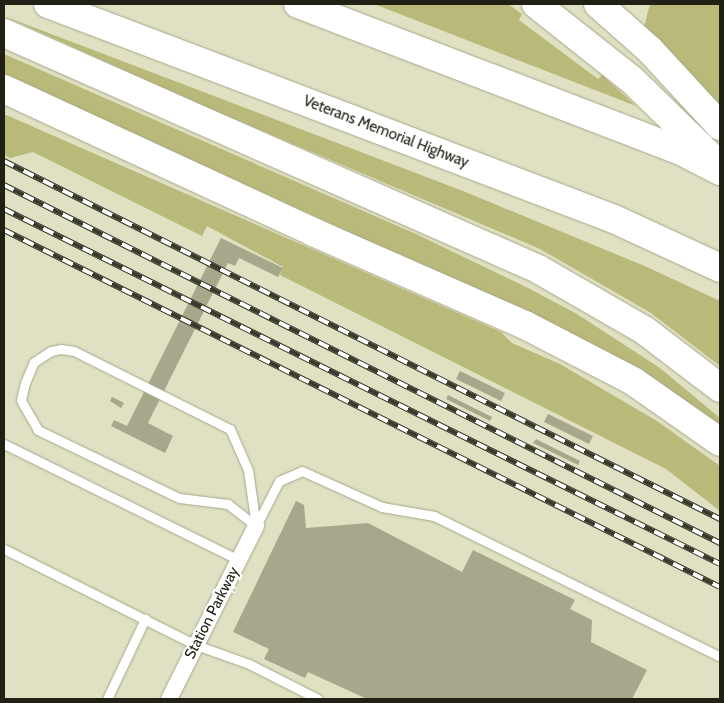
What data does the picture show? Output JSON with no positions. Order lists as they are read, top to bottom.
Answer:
{
  "streets": {
    "highway": ["Veterans Memorial Highway"],
    "street": ["Station Parkway"]
  }
}
